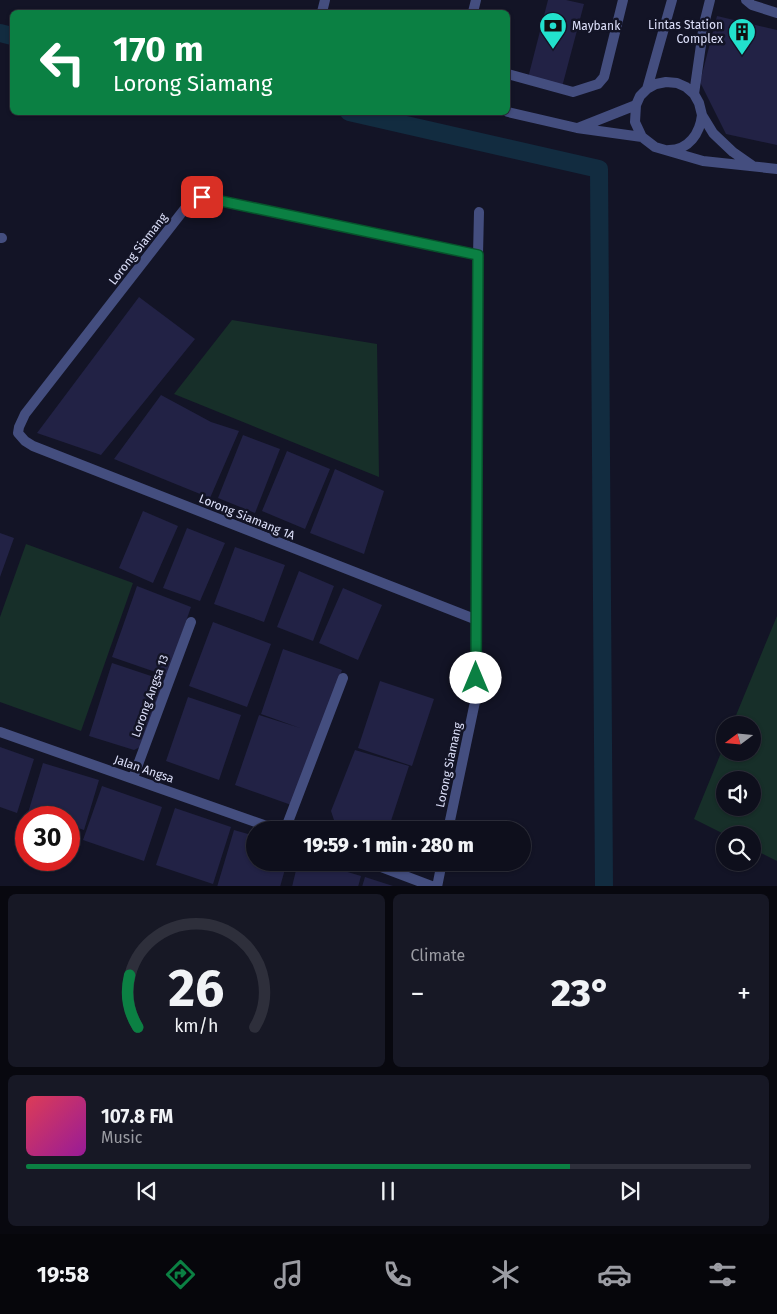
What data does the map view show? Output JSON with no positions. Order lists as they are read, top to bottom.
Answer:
{
  "streets": {
    "street": [
      "Lorong Siamang",
      "Lorong Siamang 1A",
      "Lorong Angsa 13",
      "Jalan Angsa"
    ]
  },
  "crossings": [
    ["Lorong Siamang", "Lorong Siamang 1A"],
    ["Lorong Angsa 13", "Jalan Angsa"]
  ],
  "places": {
    "bank": ["Maybank"],
    "building": ["Lintas Station Complex"]
  },
  "north": "left",
  "page": {
    "turn": ["170 m", "Lorong Siamang"],
    "limit": "30",
    "trip": "19:59 · 1 min · 280 m",
    "tile": "Climate",
    "heat": ["−", "23°", "+"],
    "song": ["107.8 FM", "Music"],
    "tabs": "19:58",
    "gauge": ["26", "km/h"]
  }
}
